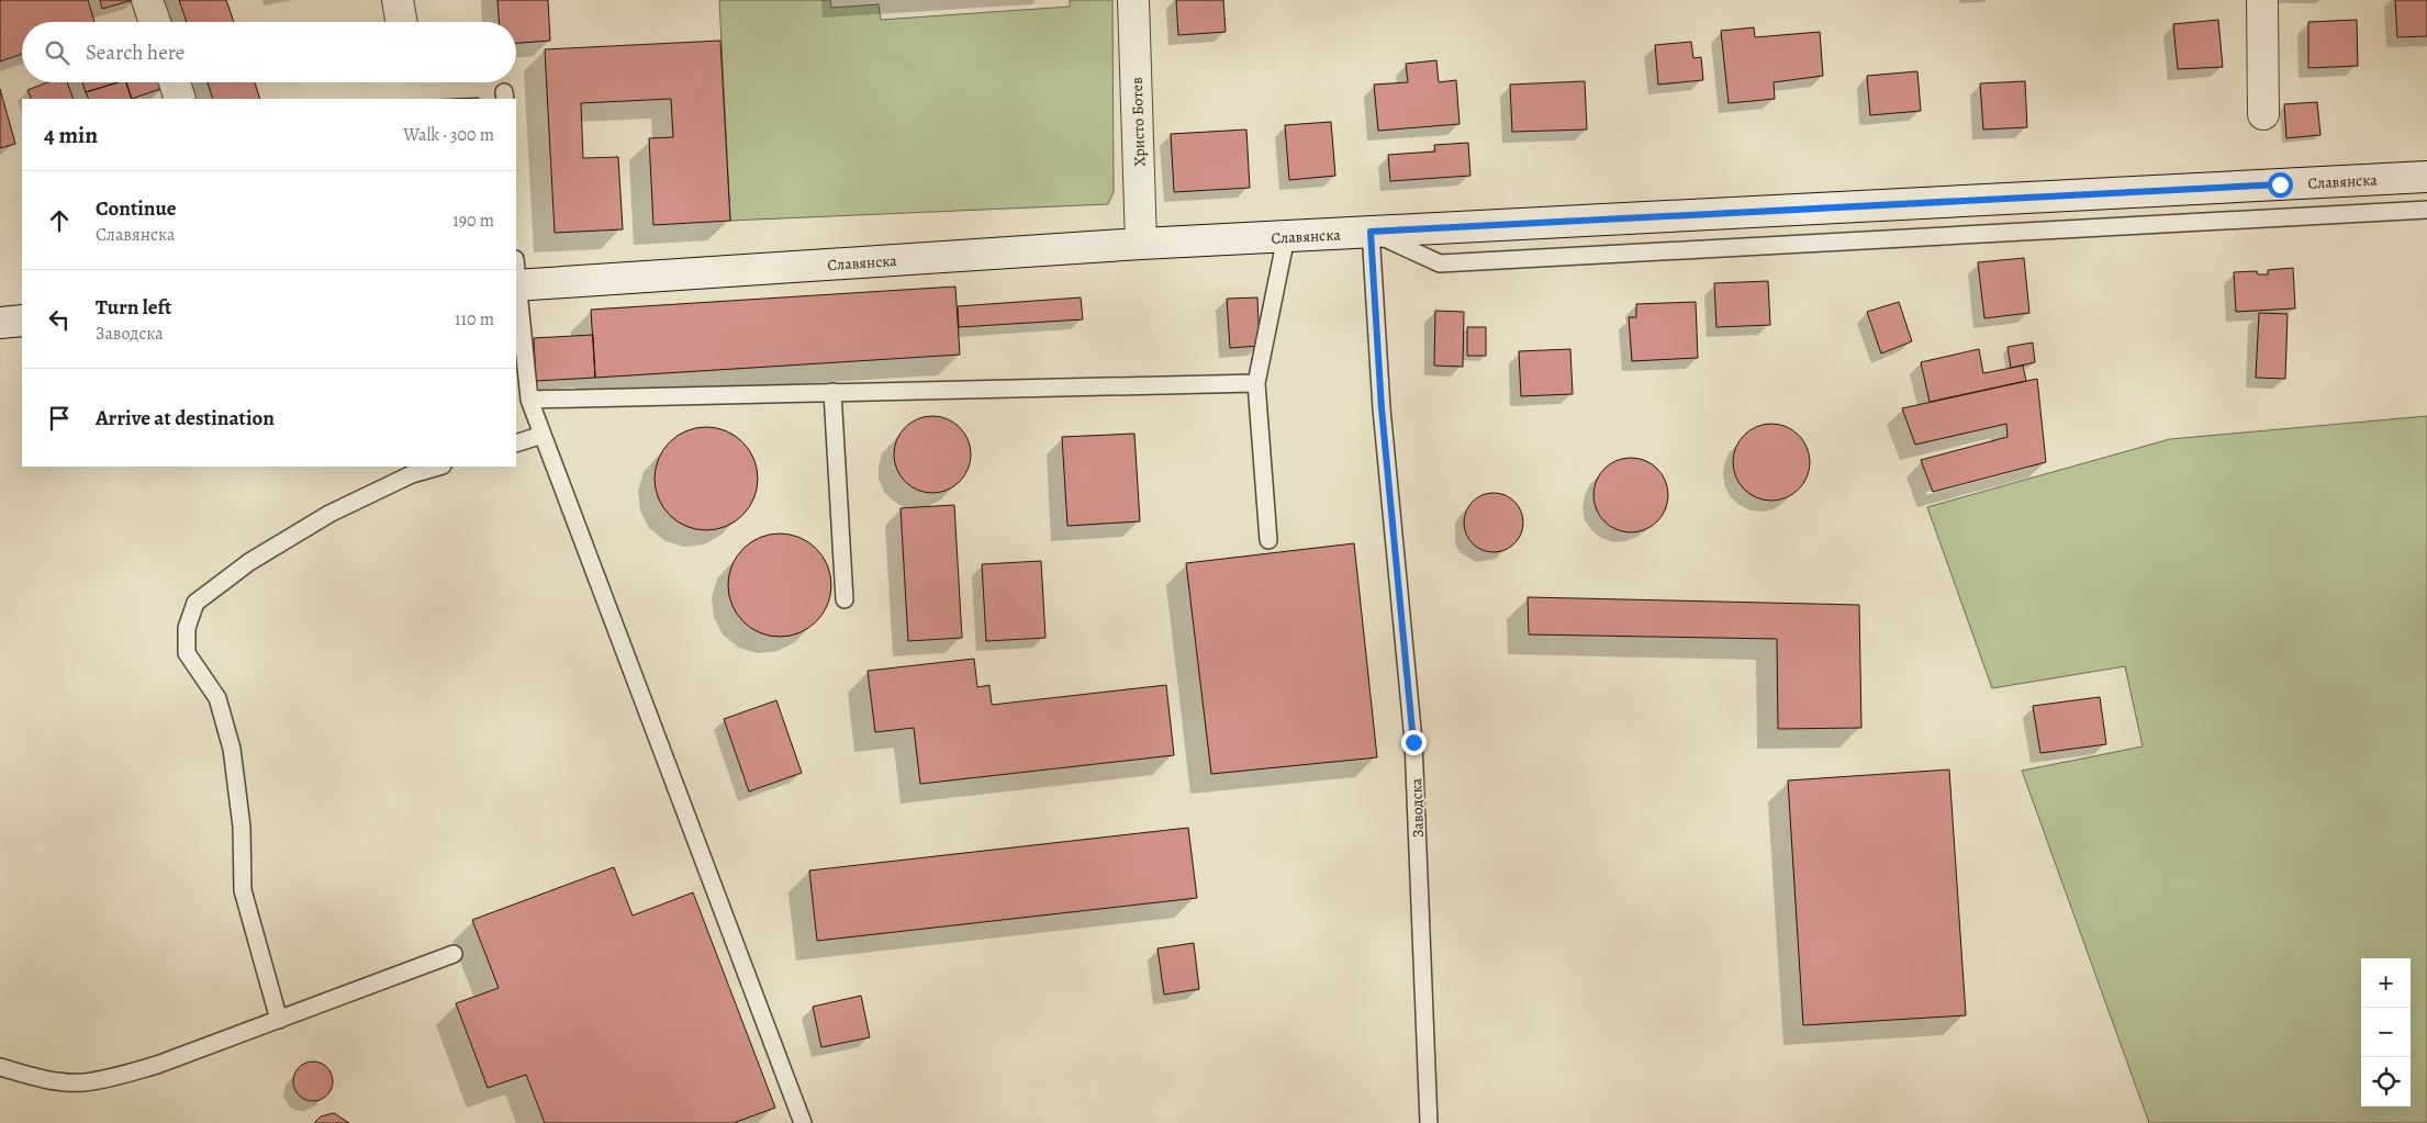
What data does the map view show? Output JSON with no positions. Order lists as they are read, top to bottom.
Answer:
{
  "streets": {
    "street": ["Христо Ботев", "Славянска"],
    "lane": ["Заводска"]
  },
  "crossings": [
    ["Христо Ботев", "Славянска"],
    ["Славянска", "Заводска"]
  ],
  "page": {
    "search": "Search here",
    "heading": ["4 min", "Walk · 300 m"],
    "list": [
      ["Continue", "Славянска", "190 m"],
      ["Turn left", "Заводска", "110 m"],
      "Arrive at destination"
    ],
    "map_buttons": ["+", "−"]
  }
}
